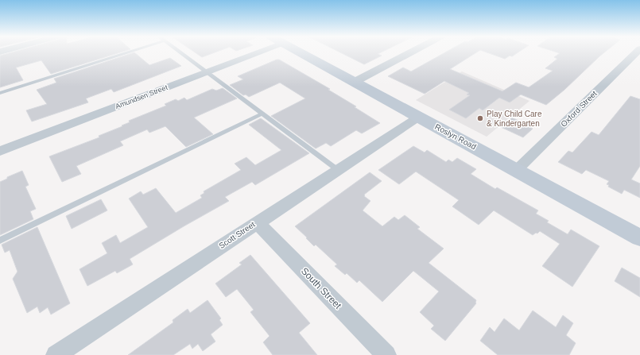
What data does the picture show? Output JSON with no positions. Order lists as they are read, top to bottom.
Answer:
{
  "streets": {
    "street": [
      "Amundsen Street",
      "Oxford Street",
      "Roslyn Road",
      "Scott Street",
      "South Street"
    ]
  },
  "crossings": [
    ["Oxford Street", "Roslyn Road"],
    ["Roslyn Road", "Scott Street"],
    ["Scott Street", "South Street"]
  ],
  "places": ["Play Child Care & Kindergarten"]
}
